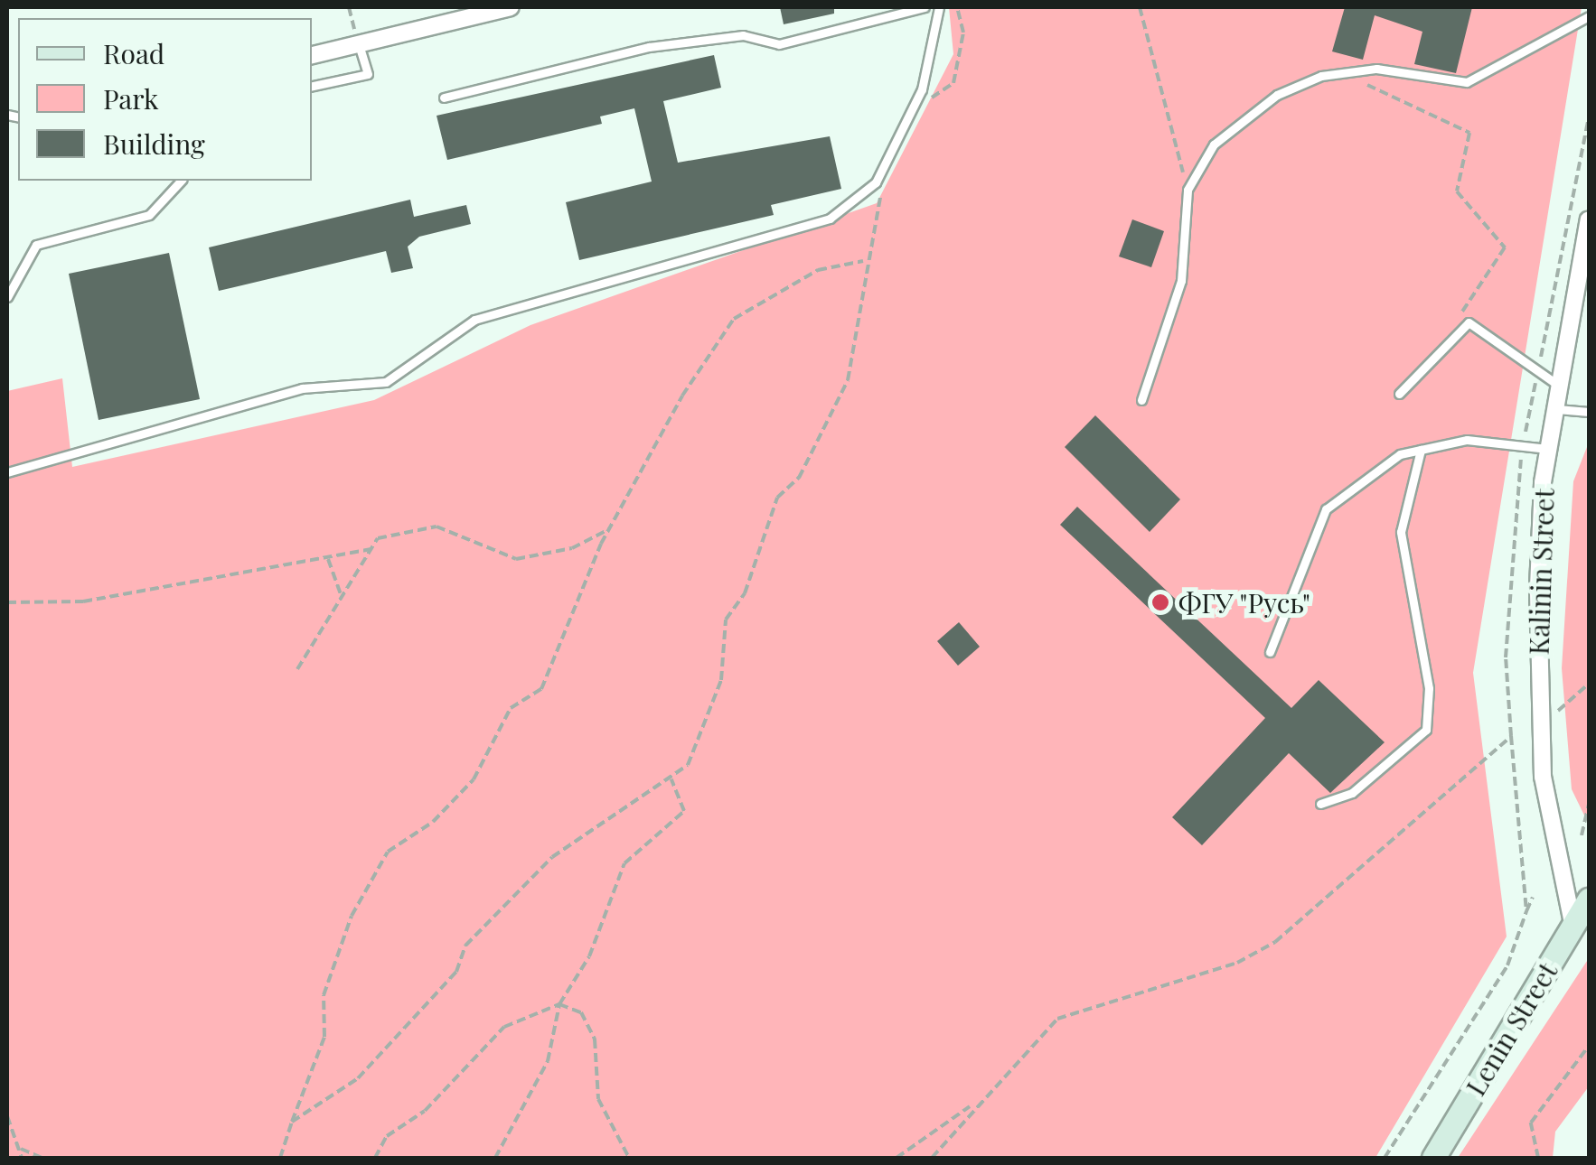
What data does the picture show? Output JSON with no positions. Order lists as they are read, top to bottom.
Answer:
{
  "streets": {
    "main road": ["Lenin Street"],
    "street": ["Kalinin Street"]
  },
  "crossings": [
    ["Kalinin Street", "Lenin Street"]
  ],
  "places": ["ФГУ \"Русь\""],
  "legend": ["Road", "Park", "Building"]
}
